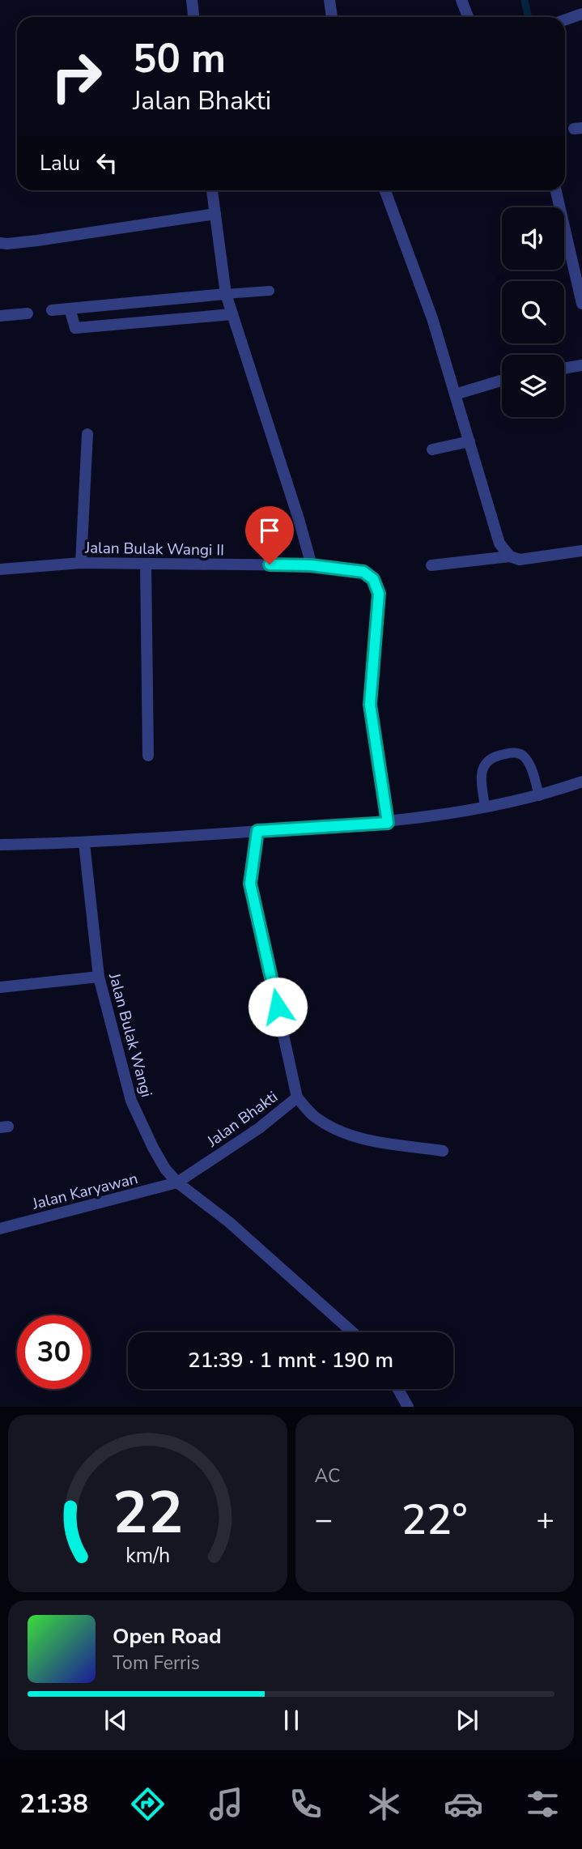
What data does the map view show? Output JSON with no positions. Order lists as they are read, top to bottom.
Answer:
{
  "streets": {
    "street": [
      "Jalan Bulak Wangi II",
      "Jalan Bulak Wangi",
      "Jalan Bhakti",
      "Jalan Karyawan"
    ]
  },
  "crossings": [
    ["Jalan Bulak Wangi", "Jalan Bhakti"],
    ["Jalan Bulak Wangi", "Jalan Karyawan"],
    ["Jalan Bhakti", "Jalan Karyawan"]
  ],
  "page": {
    "turn": ["50 m", "Jalan Bhakti"],
    "then": "Lalu",
    "limit": "30",
    "trip": "21:39 · 1 mnt · 190 m",
    "tile": "AC",
    "heat": ["−", "22°", "+"],
    "song": ["Open Road", "Tom Ferris"],
    "tabs": "21:38",
    "gauge": ["22", "km/h"]
  }
}
